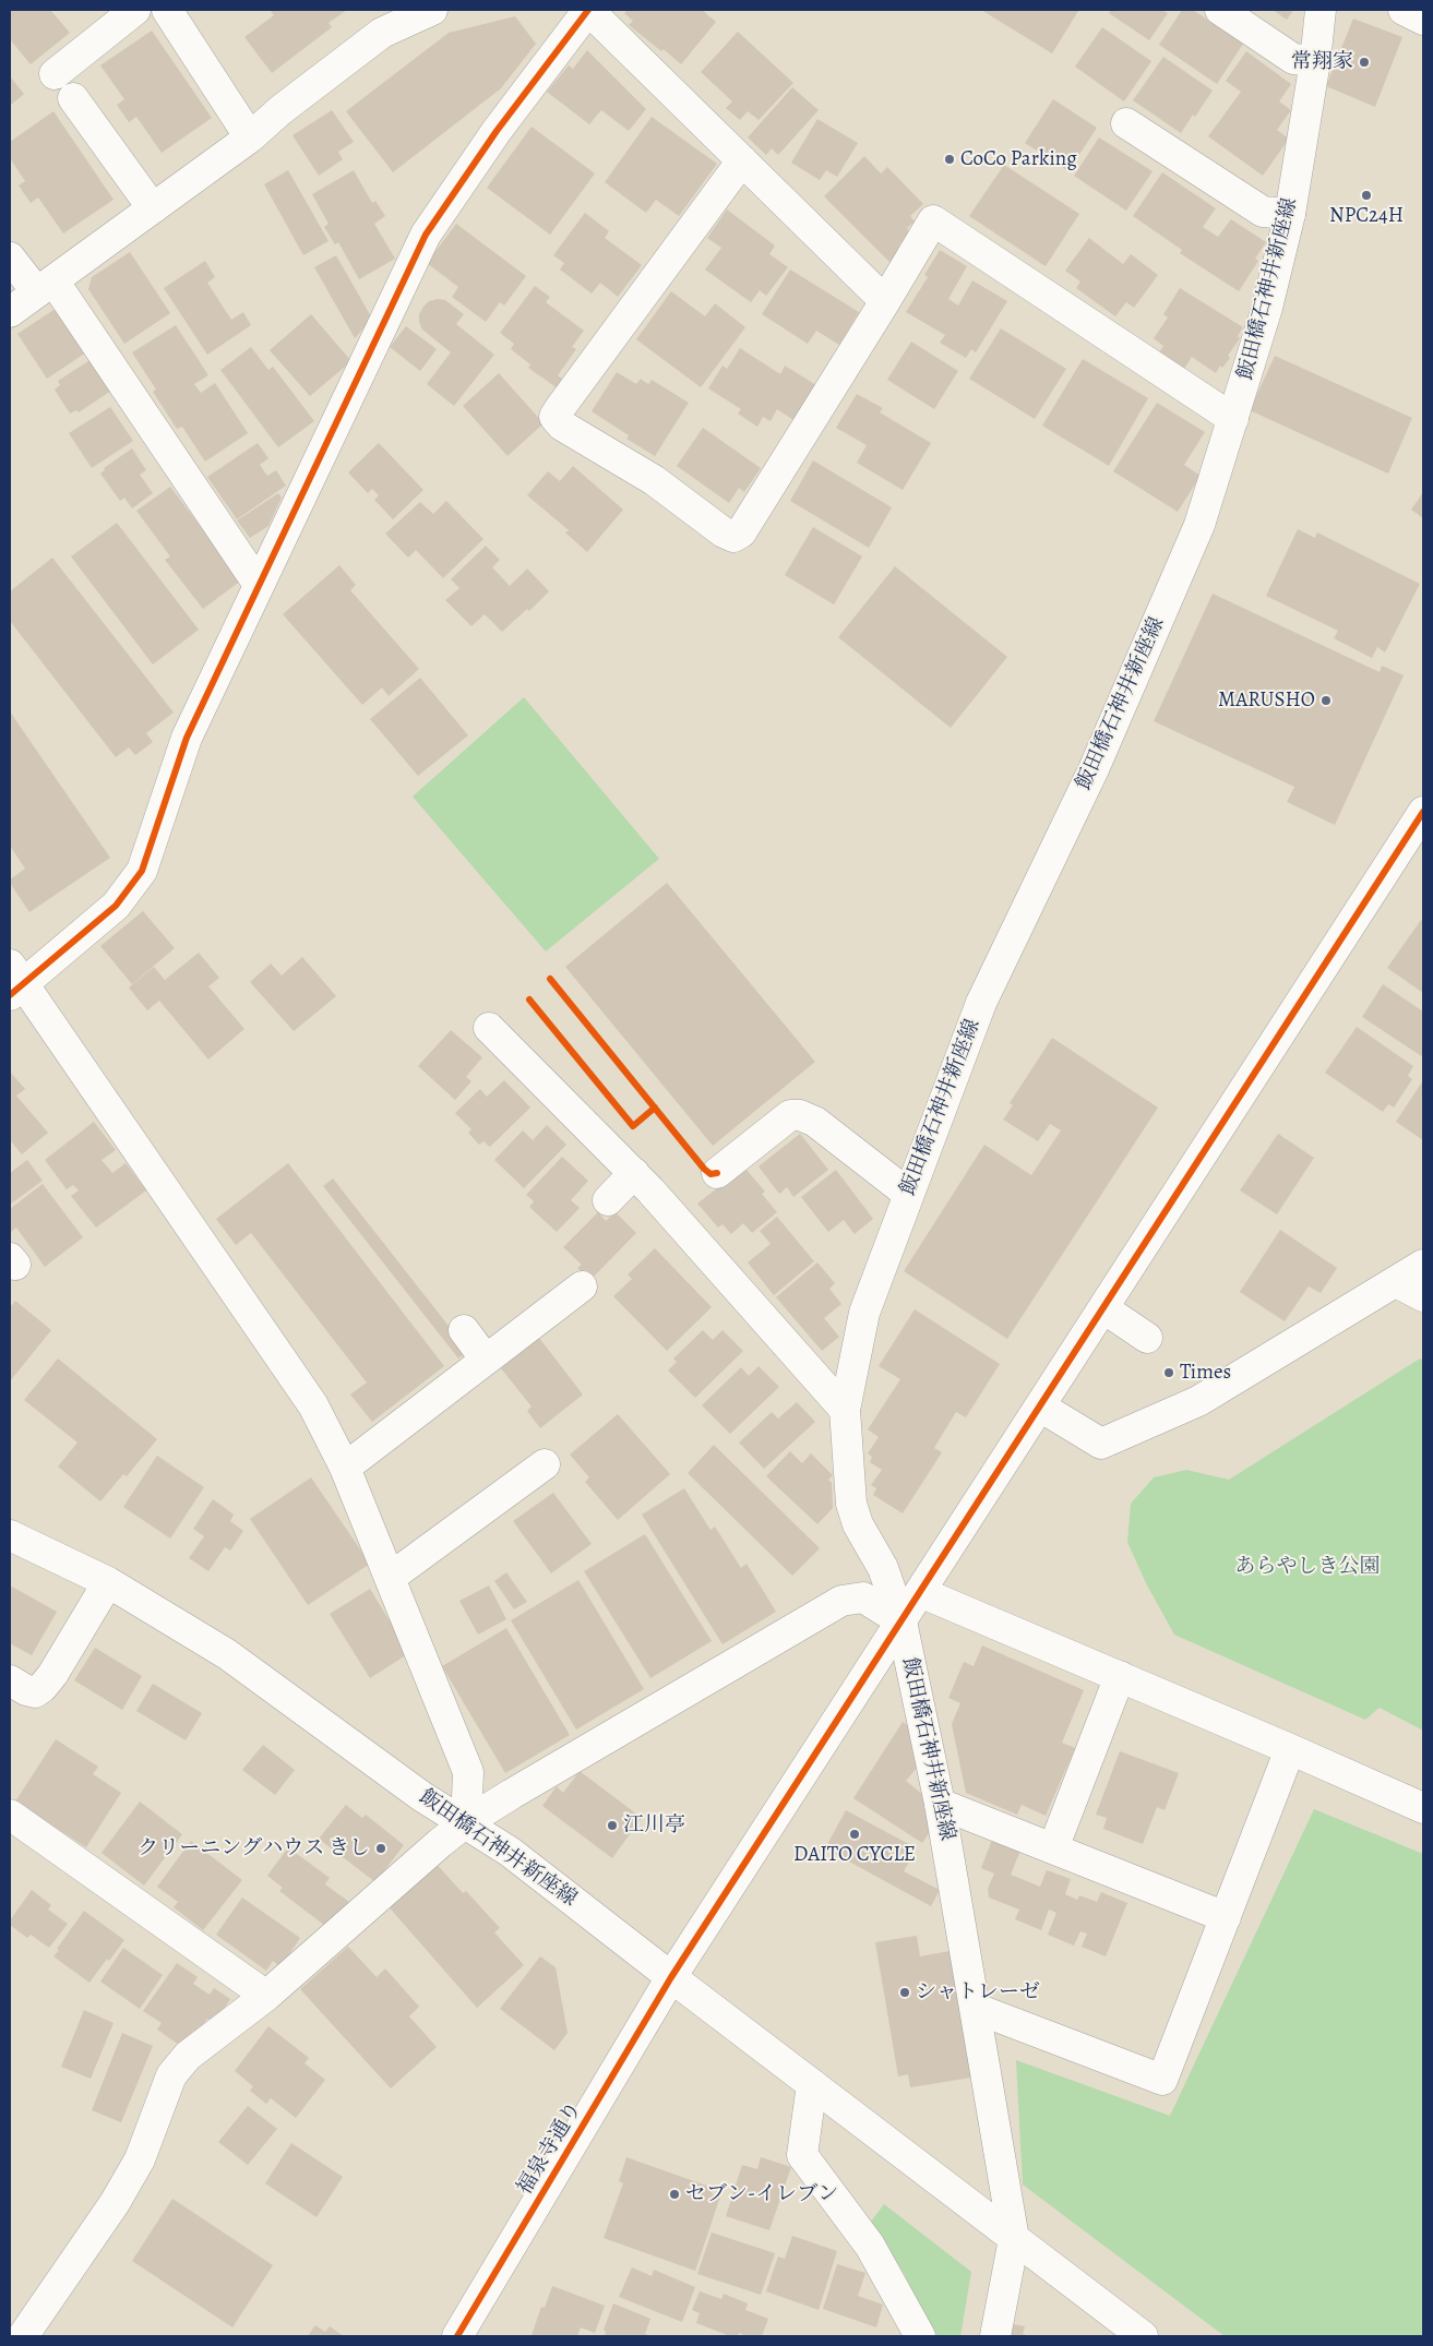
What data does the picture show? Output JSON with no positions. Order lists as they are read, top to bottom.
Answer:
{
  "streets": {
    "street": ["飯田橋石神井新座線", "福泉寺通り"]
  },
  "crossings": [
    ["飯田橋石神井新座線", "福泉寺通り"]
  ],
  "parks": ["あらやしき公園"],
  "places": [
    "常翔家",
    "CoCo Parking",
    "NPC24H",
    "MARUSHO",
    "Times",
    "江川亭",
    "DAITO CYCLE",
    "クリーニングハウス きし",
    "シャトレーゼ",
    "セブン-イレブン"
  ]
}
